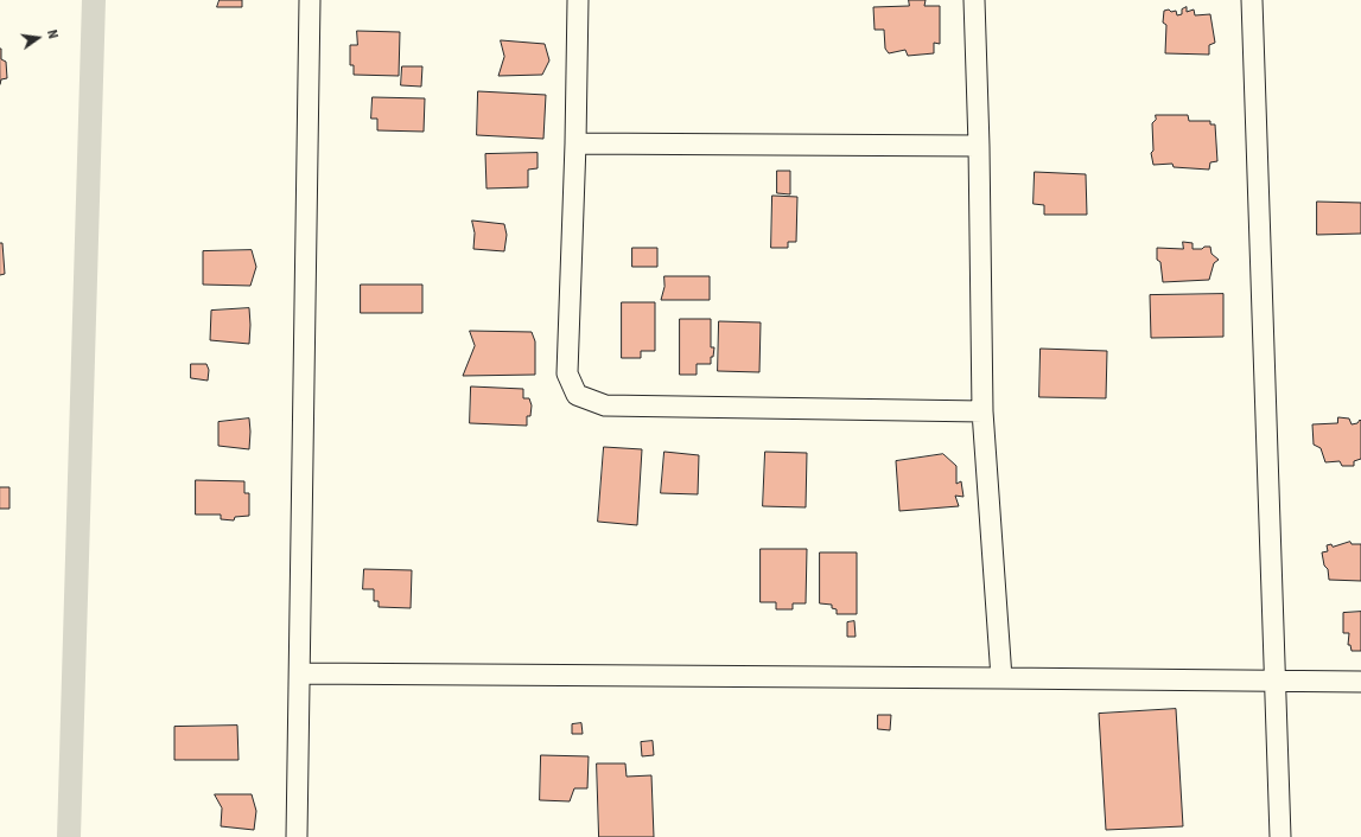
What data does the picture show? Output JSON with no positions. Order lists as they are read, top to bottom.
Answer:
{
  "north": "right"
}
